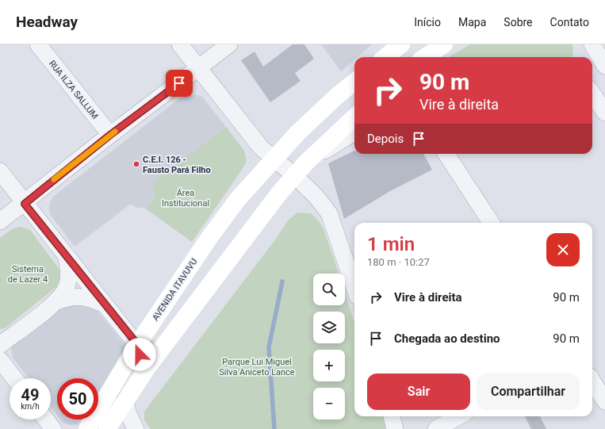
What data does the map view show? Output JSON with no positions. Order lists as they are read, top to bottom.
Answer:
{
  "streets": {
    "main road": ["AVENIDA ITAVUVU"],
    "street": ["RUA ILZA SALLUM"]
  },
  "parks": ["Área Institucional", "Sistema de Lazer 4", "Parque Lui Miguel Silva Aniceto Lance"],
  "places": ["C.E.I. 126 - Fausto Pará Filho"],
  "page": {
    "header": "Headway",
    "nav": [
      "Início",
      "Mapa",
      "Sobre",
      "Contato"
    ],
    "turn": ["90 m", "Vire à direita"],
    "then": "Depois",
    "heading": ["1 min", "180 m · 10:27"],
    "map_buttons": ["+", "−"],
    "list": [
      {
        "name": "Vire à direita",
        "value": "90 m"
      },
      {
        "name": "Chegada ao destino",
        "value": "90 m"
      }
    ],
    "buttons": ["Sair", "Compartilhar"],
    "speed": "49 km/h",
    "limit": "50"
  }
}
